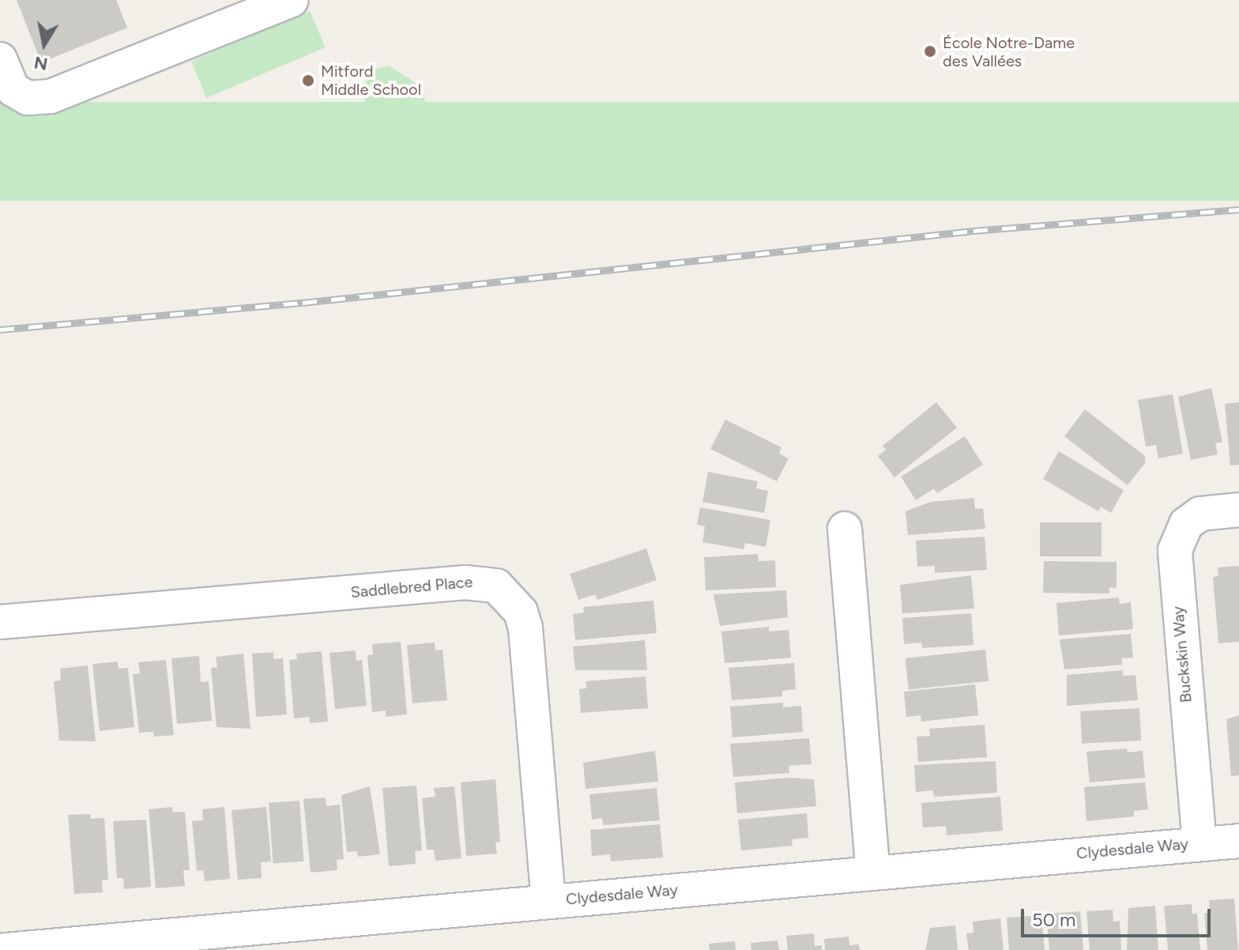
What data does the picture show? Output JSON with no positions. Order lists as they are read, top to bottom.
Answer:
{
  "streets": {
    "street": ["Saddlebred Place", "Buckskin Way", "Clydesdale Way"]
  },
  "crossings": [
    ["Saddlebred Place", "Clydesdale Way"],
    ["Buckskin Way", "Clydesdale Way"]
  ],
  "places": ["École Notre-Dame des Vallées", "Mitford Middle School"],
  "scale_bar": "50 m",
  "north": "bottom"
}
